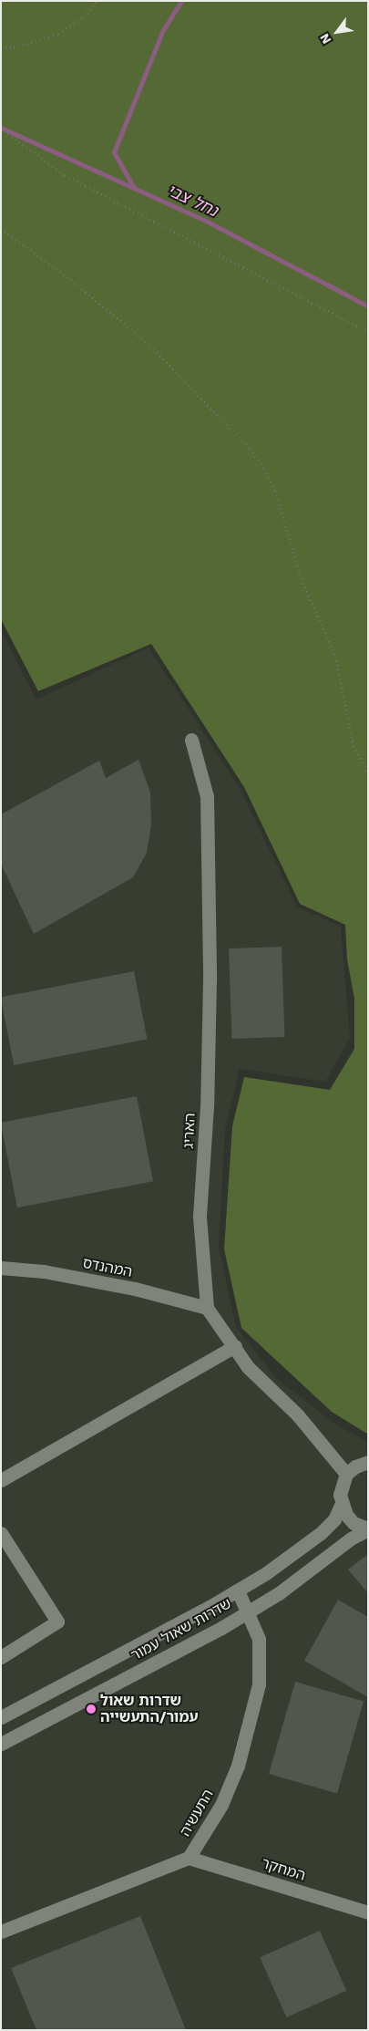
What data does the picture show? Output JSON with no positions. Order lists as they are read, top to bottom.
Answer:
{
  "streets": {
    "street": [
      "האריג",
      "המהנדס",
      "שדרות שאול עמור",
      "התעשיה",
      "המחקר"
    ]
  },
  "crossings": [
    ["האריג", "המהנדס"],
    ["שדרות שאול עמור", "התעשיה"],
    ["התעשיה", "המחקר"]
  ],
  "water": ["נחל צבי"],
  "places": ["שדרות שאול עמור/התעשייה"],
  "north": "bottom left"
}
